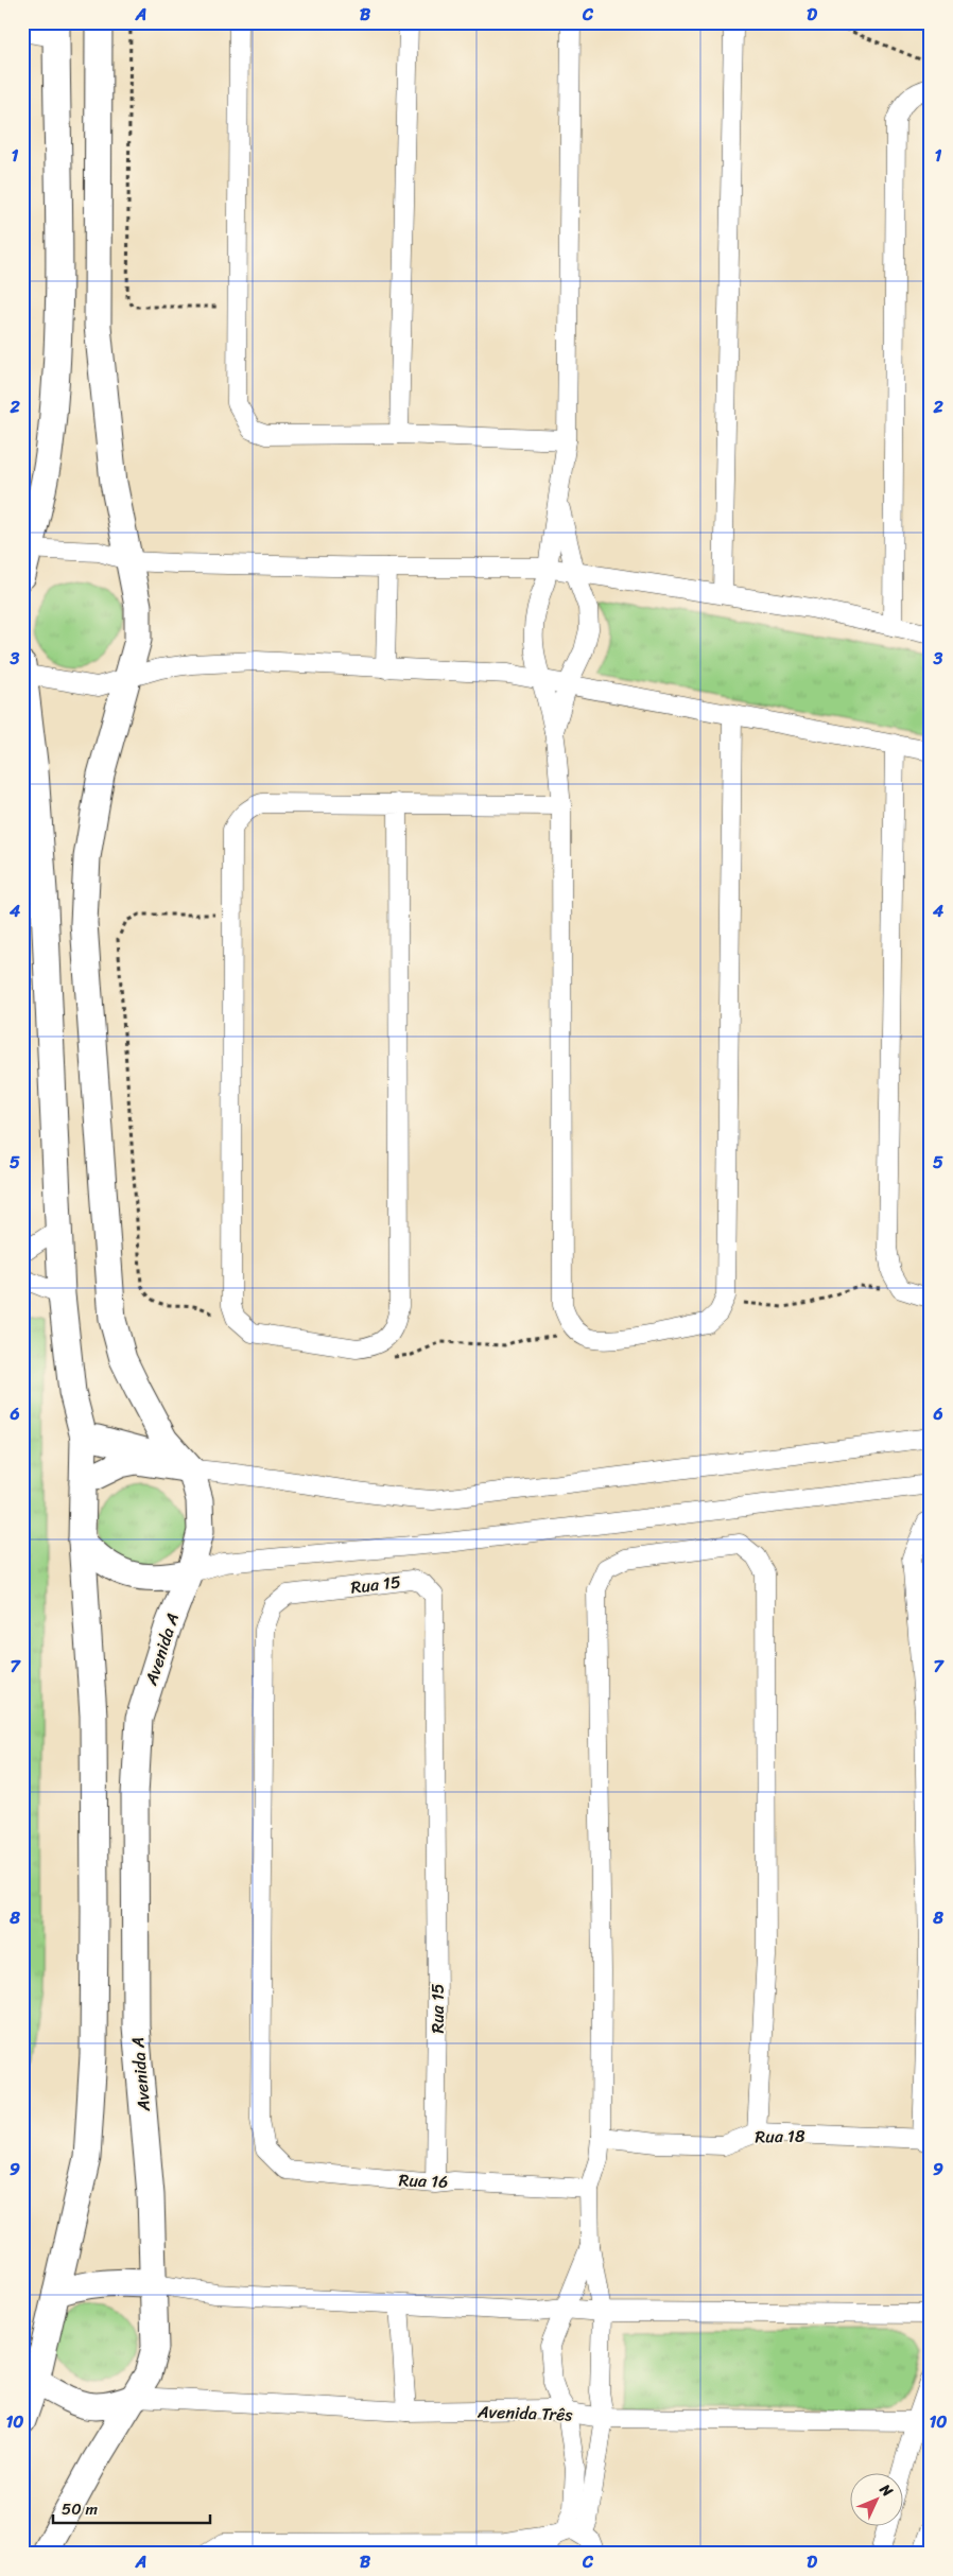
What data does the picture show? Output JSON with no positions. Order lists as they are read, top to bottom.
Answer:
{
  "streets": {
    "main road": ["Avenida A"],
    "street": [
      "Rua 15",
      "Rua 18",
      "Rua 16",
      "Avenida Três"
    ]
  },
  "crossings": [
    ["Rua 15", "Rua 16"],
    ["Avenida A", "Avenida Três"]
  ],
  "scale_bar": "50 m",
  "north": "top right",
  "grid": {
    "columns": [
      "A",
      "B",
      "C",
      "D"
    ],
    "rows": [
      "1",
      "2",
      "3",
      "4",
      "5",
      "6",
      "7",
      "8",
      "9",
      "10"
    ]
  }
}
